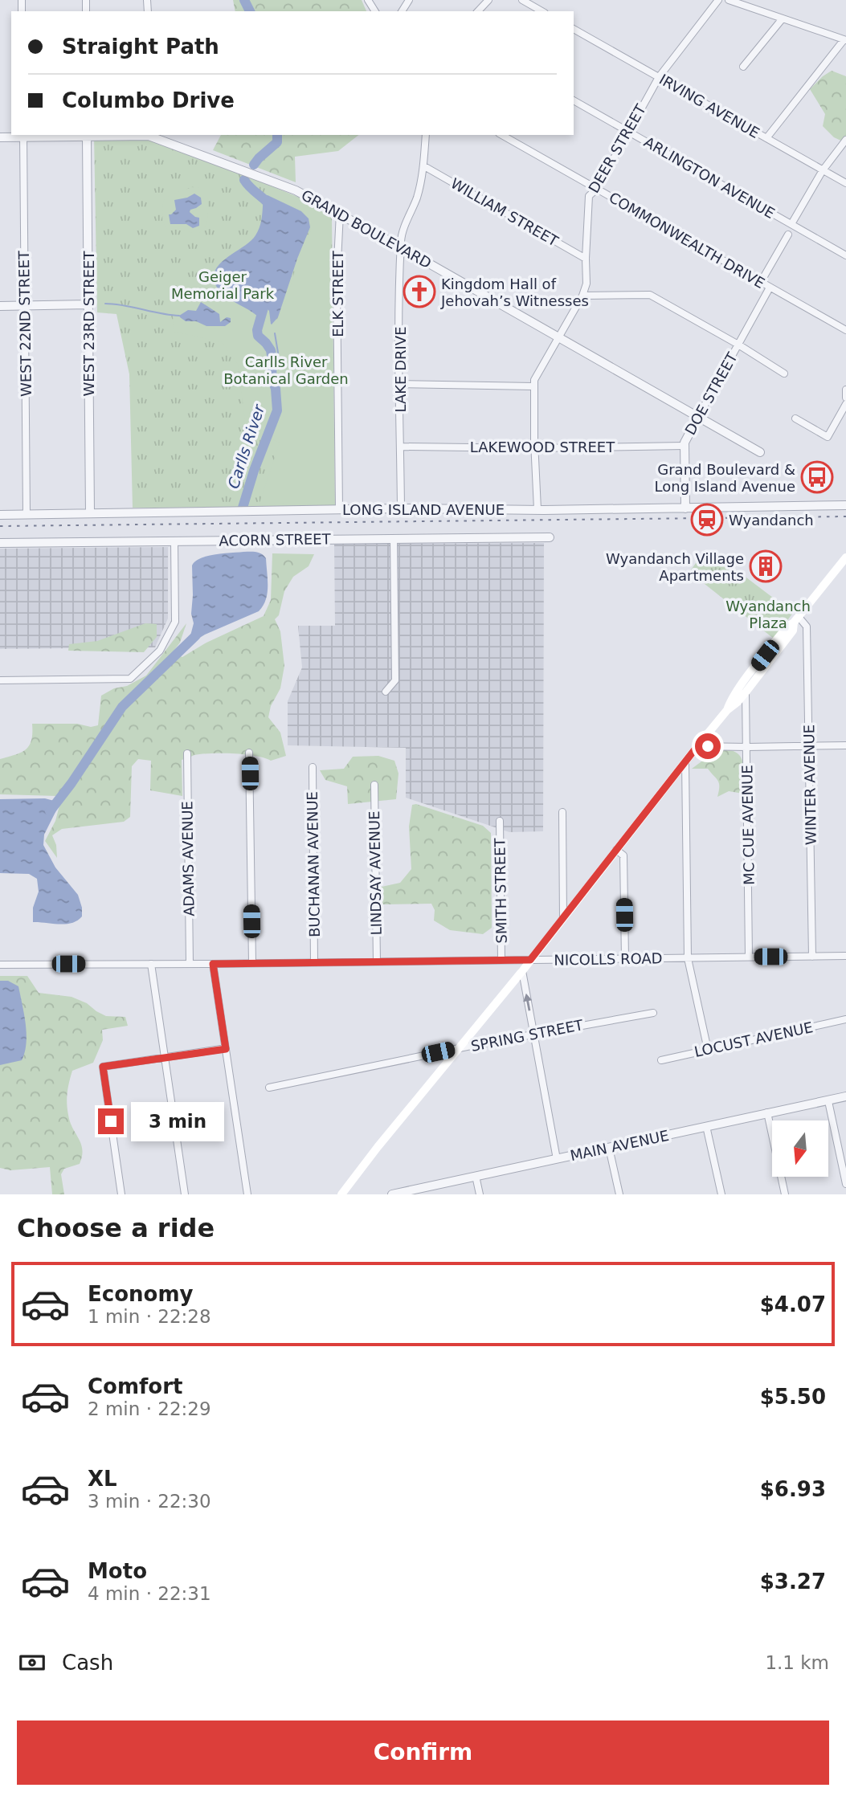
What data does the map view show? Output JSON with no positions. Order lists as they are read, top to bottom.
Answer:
{
  "streets": {
    "street": [
      "IRVING AVENUE",
      "DEER STREET",
      "ARLINGTON AVENUE",
      "WILLIAM STREET",
      "GRAND BOULEVARD",
      "COMMONWEALTH DRIVE",
      "ELK STREET",
      "WEST 22ND STREET",
      "WEST 23RD STREET",
      "LAKE DRIVE",
      "DOE STREET",
      "LAKEWOOD STREET",
      "LONG ISLAND AVENUE",
      "ACORN STREET",
      "WINTER AVENUE",
      "MC CUE AVENUE",
      "ADAMS AVENUE",
      "BUCHANAN AVENUE",
      "LINDSAY AVENUE",
      "SMITH STREET",
      "NICOLLS ROAD",
      "SPRING STREET",
      "LOCUST AVENUE",
      "MAIN AVENUE"
    ]
  },
  "crossings": [
    ["IRVING AVENUE", "DEER STREET"],
    ["DEER STREET", "ARLINGTON AVENUE"],
    ["DEER STREET", "WILLIAM STREET"],
    ["DEER STREET", "GRAND BOULEVARD"],
    ["DEER STREET", "COMMONWEALTH DRIVE"],
    ["DEER STREET", "LAKEWOOD STREET"],
    ["DEER STREET", "LONG ISLAND AVENUE"],
    ["WILLIAM STREET", "LAKE DRIVE"],
    ["GRAND BOULEVARD", "ELK STREET"],
    ["GRAND BOULEVARD", "WEST 22ND STREET"],
    ["GRAND BOULEVARD", "WEST 23RD STREET"],
    ["GRAND BOULEVARD", "LAKE DRIVE"],
    ["GRAND BOULEVARD", "DOE STREET"],
    ["COMMONWEALTH DRIVE", "DOE STREET"],
    ["ELK STREET", "LONG ISLAND AVENUE"],
    ["WEST 22ND STREET", "LONG ISLAND AVENUE"],
    ["WEST 23RD STREET", "LONG ISLAND AVENUE"],
    ["LAKE DRIVE", "LAKEWOOD STREET"],
    ["LAKE DRIVE", "LONG ISLAND AVENUE"],
    ["DOE STREET", "LAKEWOOD STREET"],
    ["DOE STREET", "LONG ISLAND AVENUE"],
    ["WINTER AVENUE", "NICOLLS ROAD"],
    ["MC CUE AVENUE", "NICOLLS ROAD"],
    ["ADAMS AVENUE", "NICOLLS ROAD"],
    ["BUCHANAN AVENUE", "NICOLLS ROAD"],
    ["LINDSAY AVENUE", "NICOLLS ROAD"],
    ["SMITH STREET", "NICOLLS ROAD"]
  ],
  "water": ["Carlls River"],
  "parks": ["Geiger Memorial Park", "Carlls River Botanical Garden", "Wyandanch Plaza"],
  "places": {
    "church": ["Kingdom Hall of Jehovah’s Witnesses"],
    "bus stop": ["Grand Boulevard & Long Island Avenue"],
    "station": ["Wyandanch"],
    "building": ["Wyandanch Village Apartments"]
  },
  "north": "bottom",
  "page": {
    "banner": ["Straight Path", "Columbo Drive"],
    "bubble": "3 min",
    "heading": "Choose a ride",
    "list": [
      {
        "name": "Economy",
        "note": "1 min · 22:28",
        "value": "$4.07"
      },
      {
        "name": "Comfort",
        "note": "2 min · 22:29",
        "value": "$5.50"
      },
      {
        "name": "XL",
        "note": "3 min · 22:30",
        "value": "$6.93"
      },
      {
        "name": "Moto",
        "note": "4 min · 22:31",
        "value": "$3.27"
      }
    ],
    "pay": ["Cash", "1.1 km"],
    "buttons": "Confirm"
  }
}
